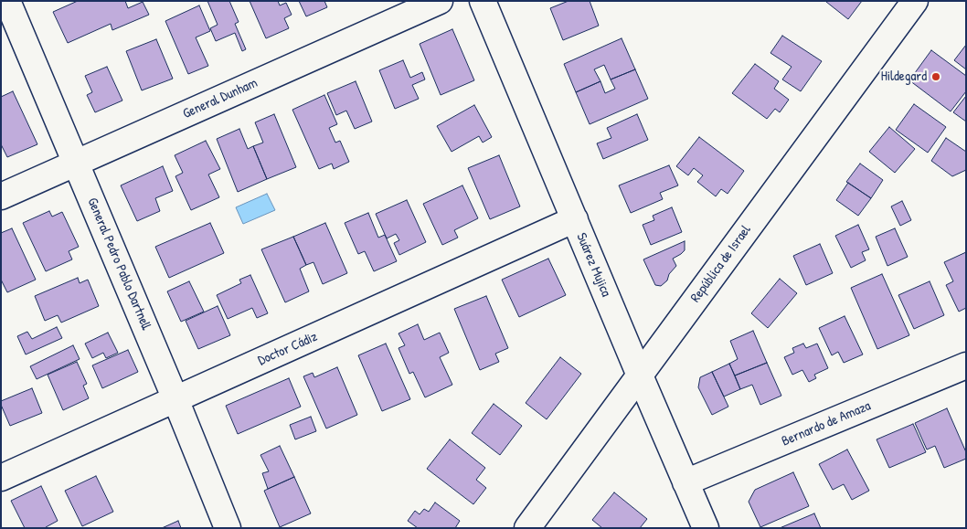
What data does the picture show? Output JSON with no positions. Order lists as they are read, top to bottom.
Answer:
{
  "streets": {
    "street": [
      "General Dunham",
      "General Pedro Pablo Dartnell",
      "República de Israel",
      "Suárez Mujica",
      "Doctor Cádiz",
      "Bernardo de Amaza"
    ]
  },
  "crossings": [
    ["General Dunham", "General Pedro Pablo Dartnell"],
    ["General Pedro Pablo Dartnell", "Doctor Cádiz"],
    ["República de Israel", "Suárez Mujica"],
    ["Suárez Mujica", "Doctor Cádiz"],
    ["Suárez Mujica", "Bernardo de Amaza"]
  ],
  "places": ["Hildegard"]
}
